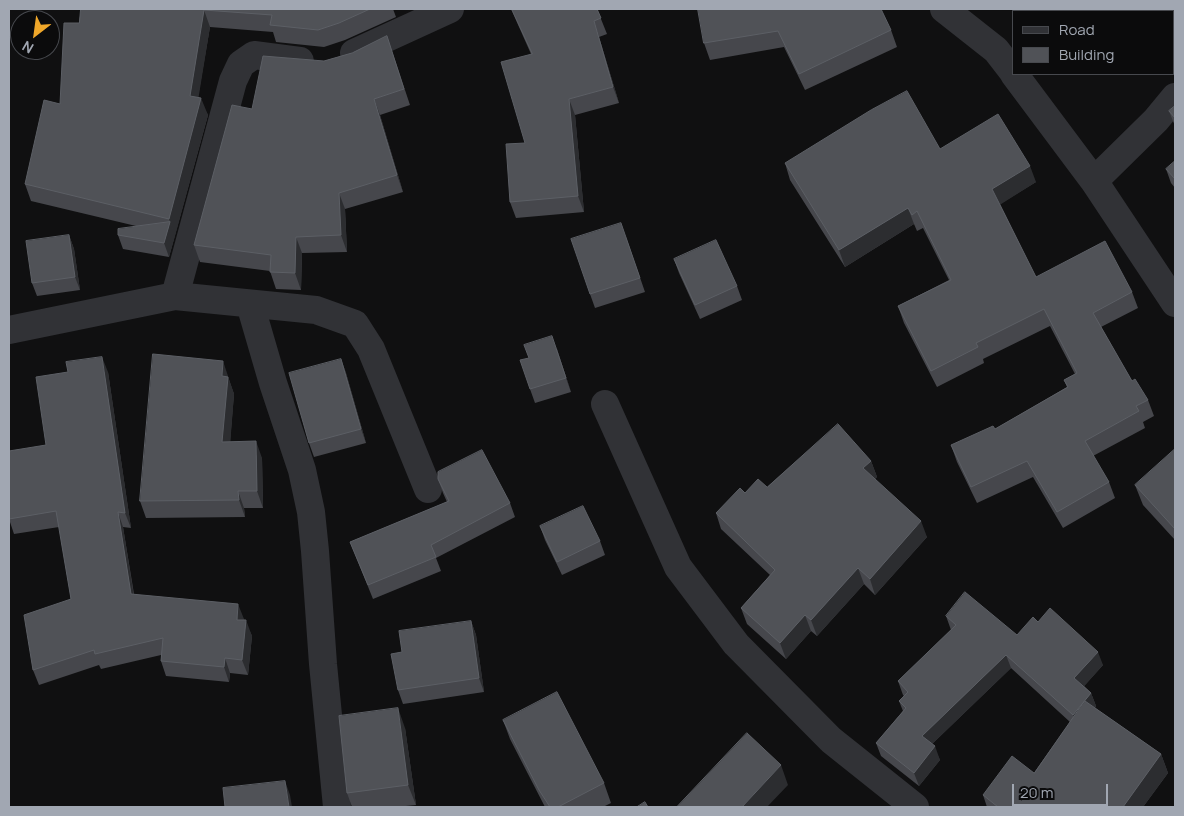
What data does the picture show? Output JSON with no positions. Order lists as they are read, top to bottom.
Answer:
{
  "legend": ["Road", "Building"],
  "scale_bar": "20 m",
  "north": "bottom left"
}
